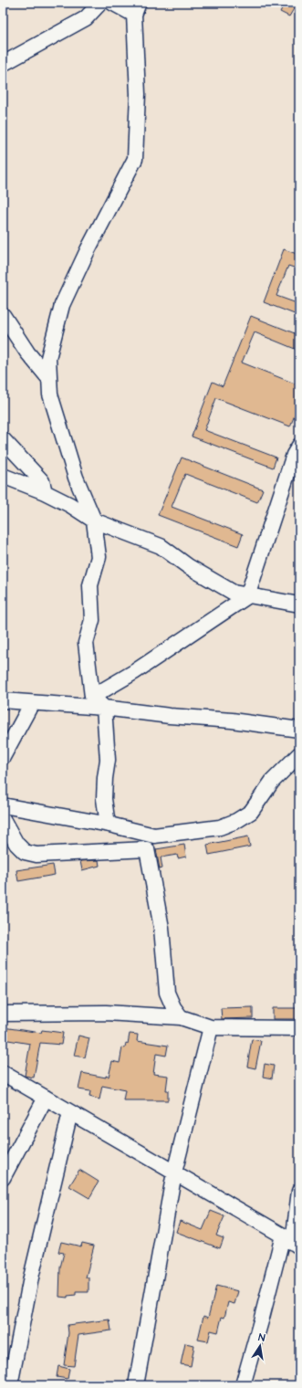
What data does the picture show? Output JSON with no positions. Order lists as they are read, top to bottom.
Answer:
{
  "north": "top"
}
